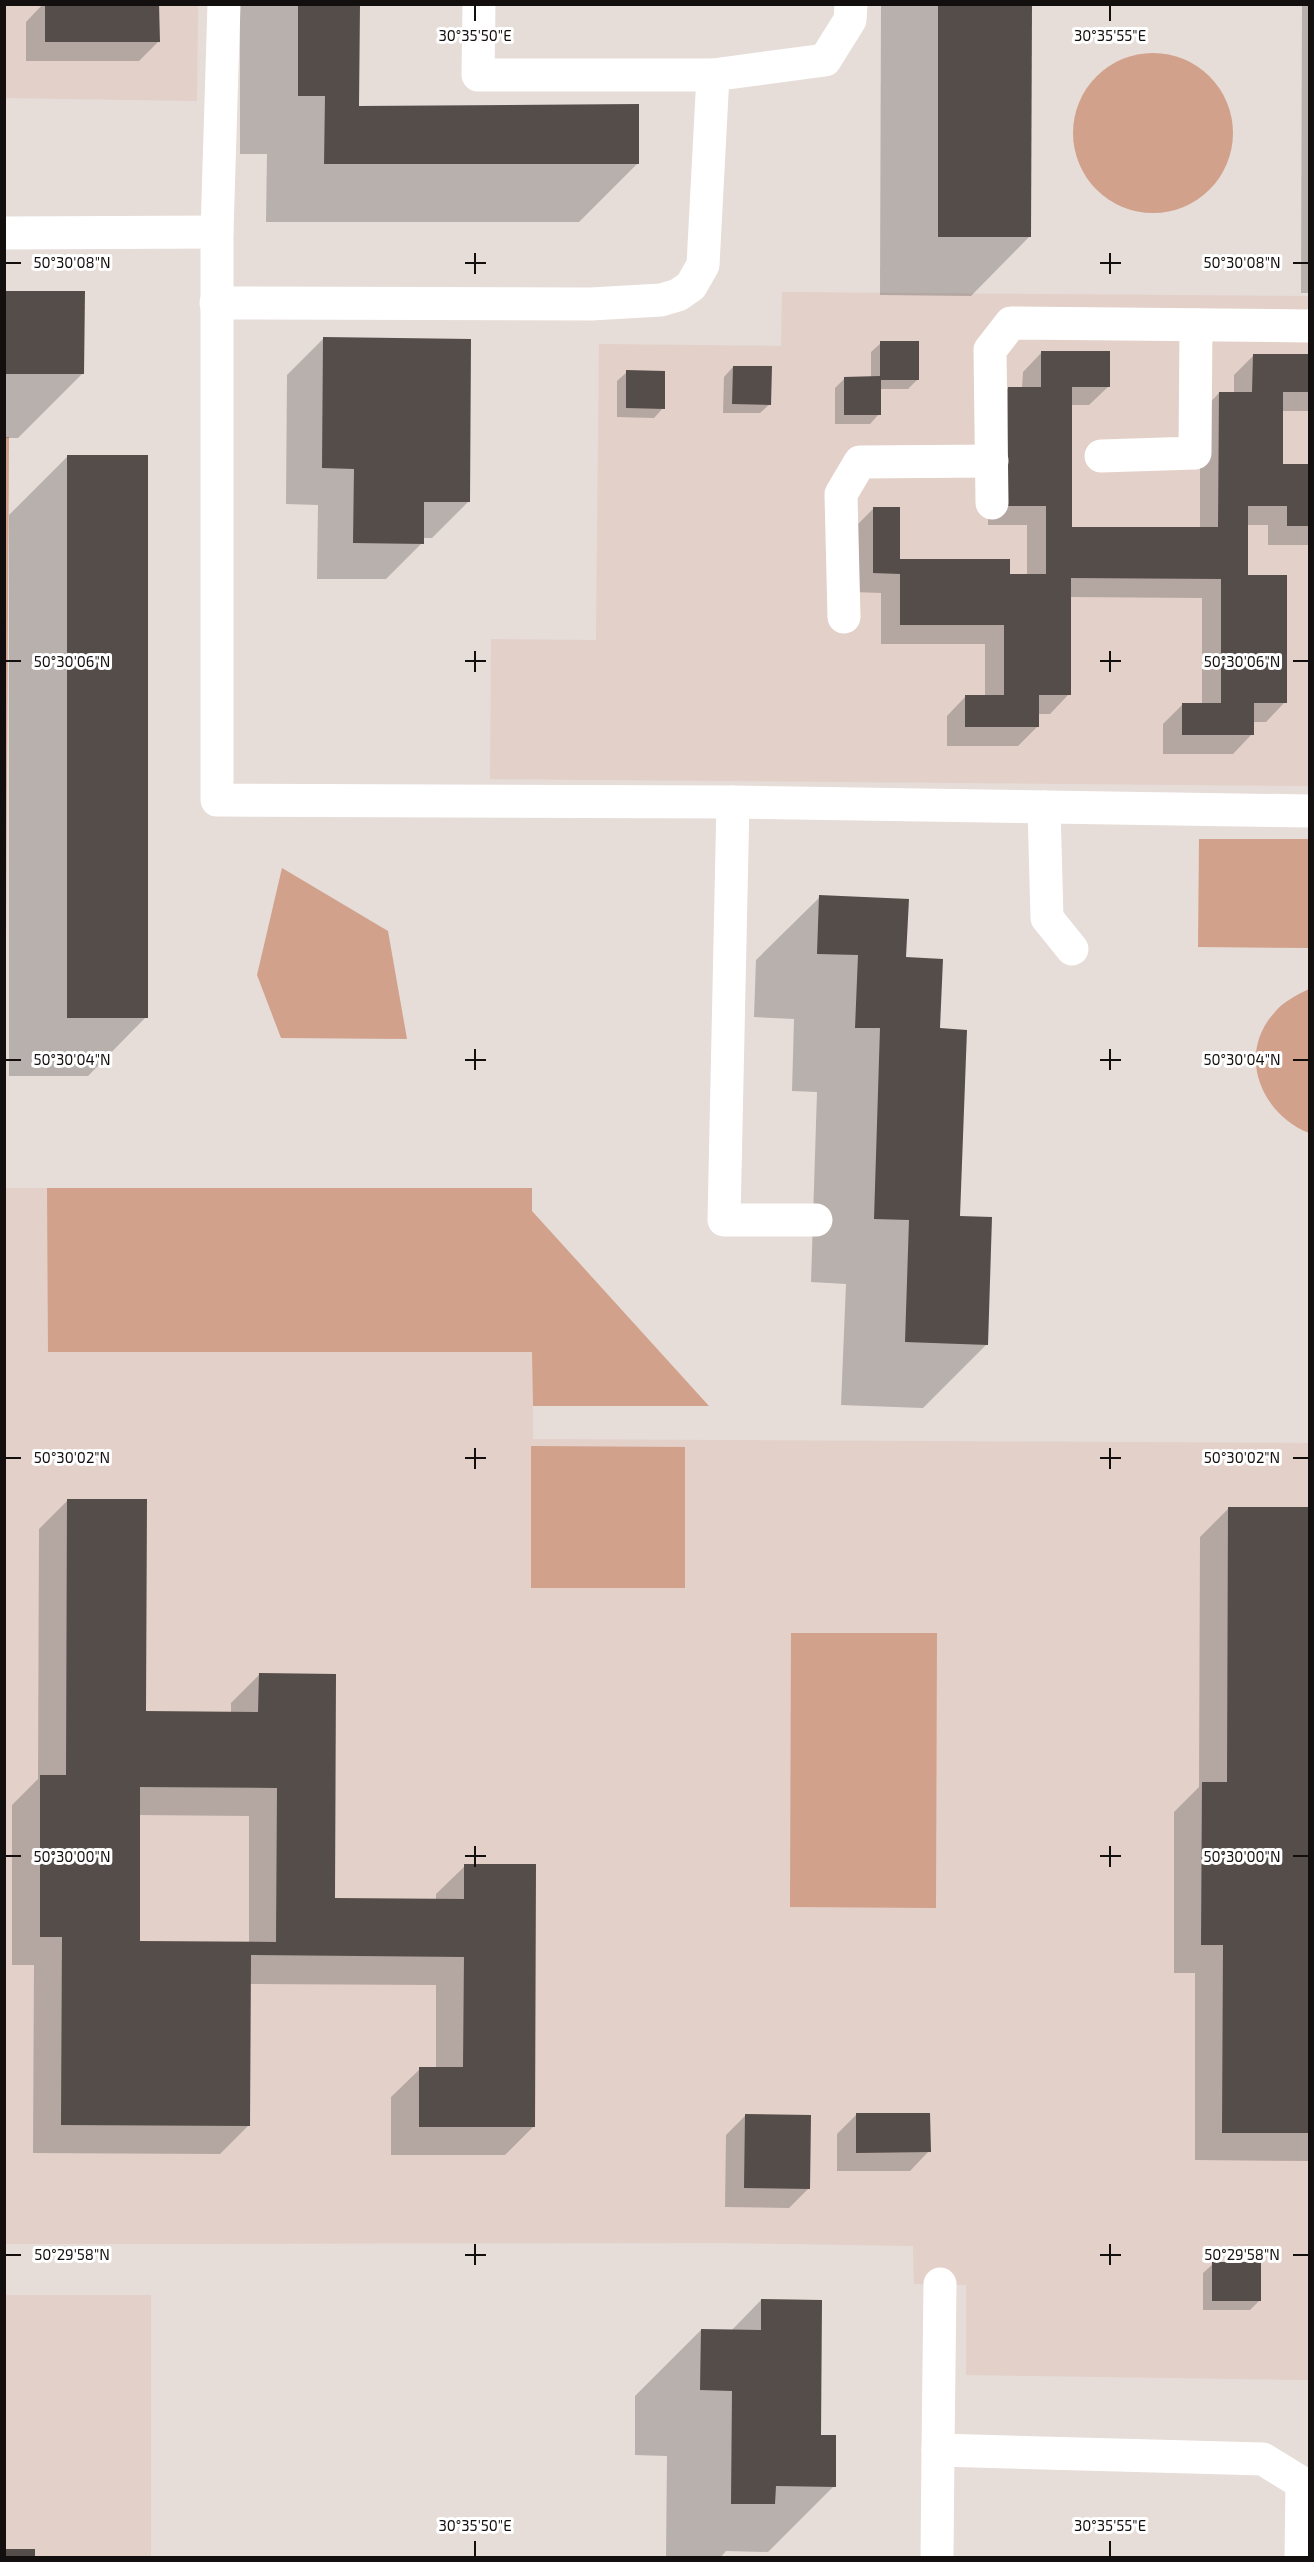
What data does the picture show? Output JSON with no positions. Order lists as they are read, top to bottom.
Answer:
{
  "coordinates": [
    "30°35'50\"E",
    "30°35'55\"E",
    "50°30'08\"N",
    "50°30'06\"N",
    "50°30'04\"N",
    "50°30'02\"N",
    "50°30'00\"N",
    "50°29'58\"N"
  ]
}
